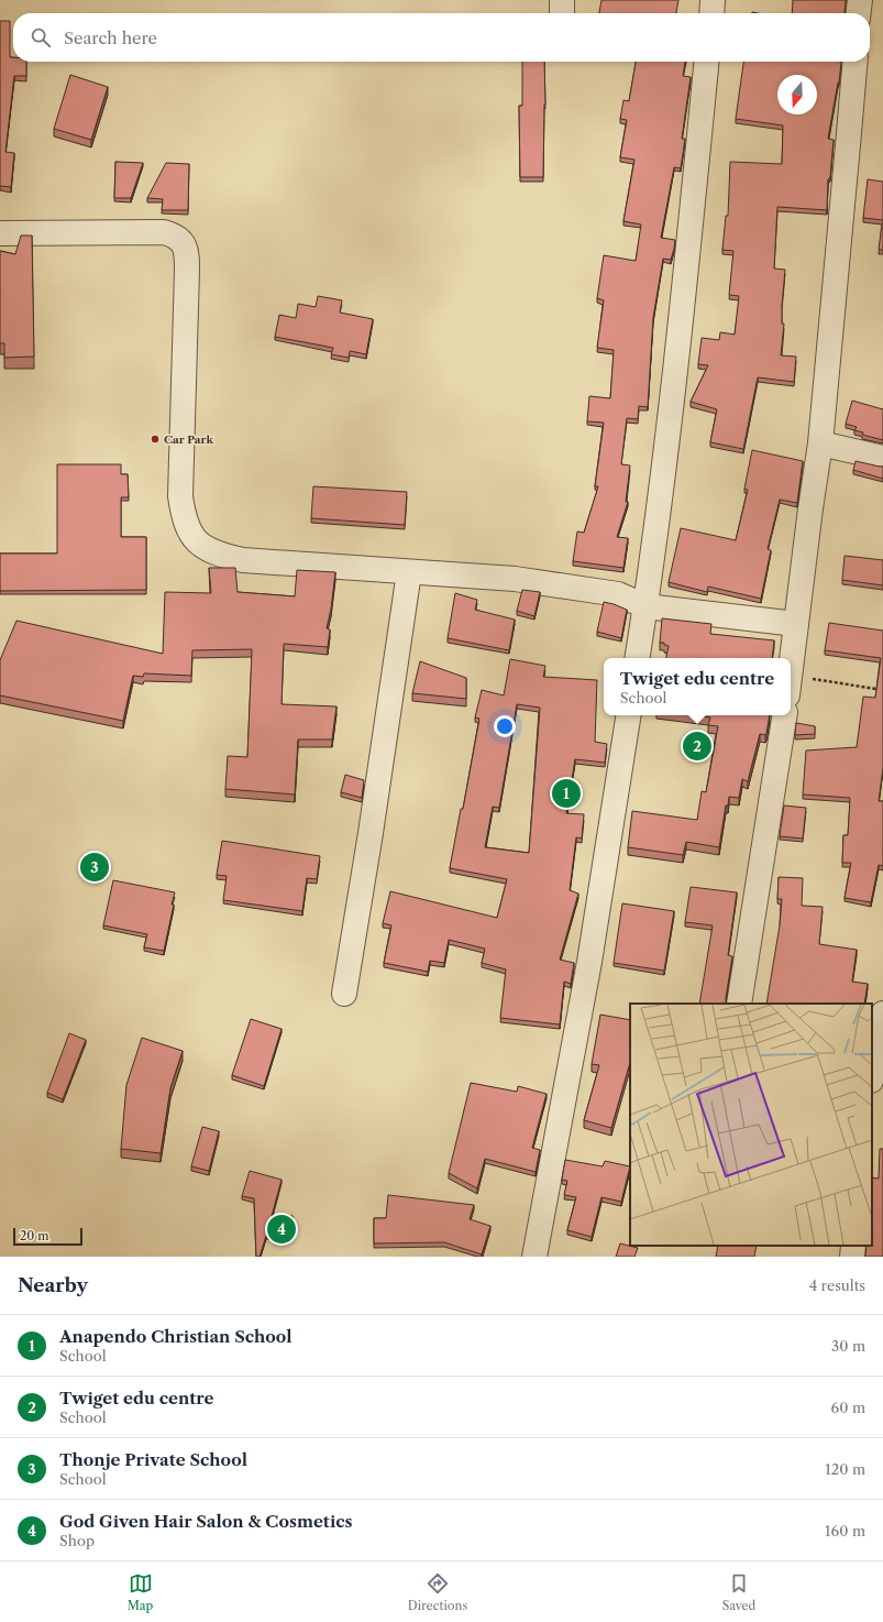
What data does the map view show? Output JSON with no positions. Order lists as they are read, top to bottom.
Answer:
{
  "places": ["Car Park"],
  "scale_bar": "20 m",
  "north": "bottom",
  "page": {
    "search": "Search here",
    "popup": ["Twiget edu centre", "School"],
    "pins": [
      "2",
      "1",
      "3",
      "4"
    ],
    "scale": "20 m",
    "heading": ["Nearby", "4 results"],
    "list": [
      {
        "mark": "1",
        "name": "Anapendo Christian School",
        "note": "School",
        "value": "30 m"
      },
      {
        "mark": "2",
        "name": "Twiget edu centre",
        "note": "School",
        "value": "60 m"
      },
      {
        "mark": "3",
        "name": "Thonje Private School",
        "note": "School",
        "value": "120 m"
      },
      {
        "mark": "4",
        "name": "God Given Hair Salon & Cosmetics",
        "note": "Shop",
        "value": "160 m"
      }
    ],
    "nav": ["Map", "Directions", "Saved"]
  }
}
